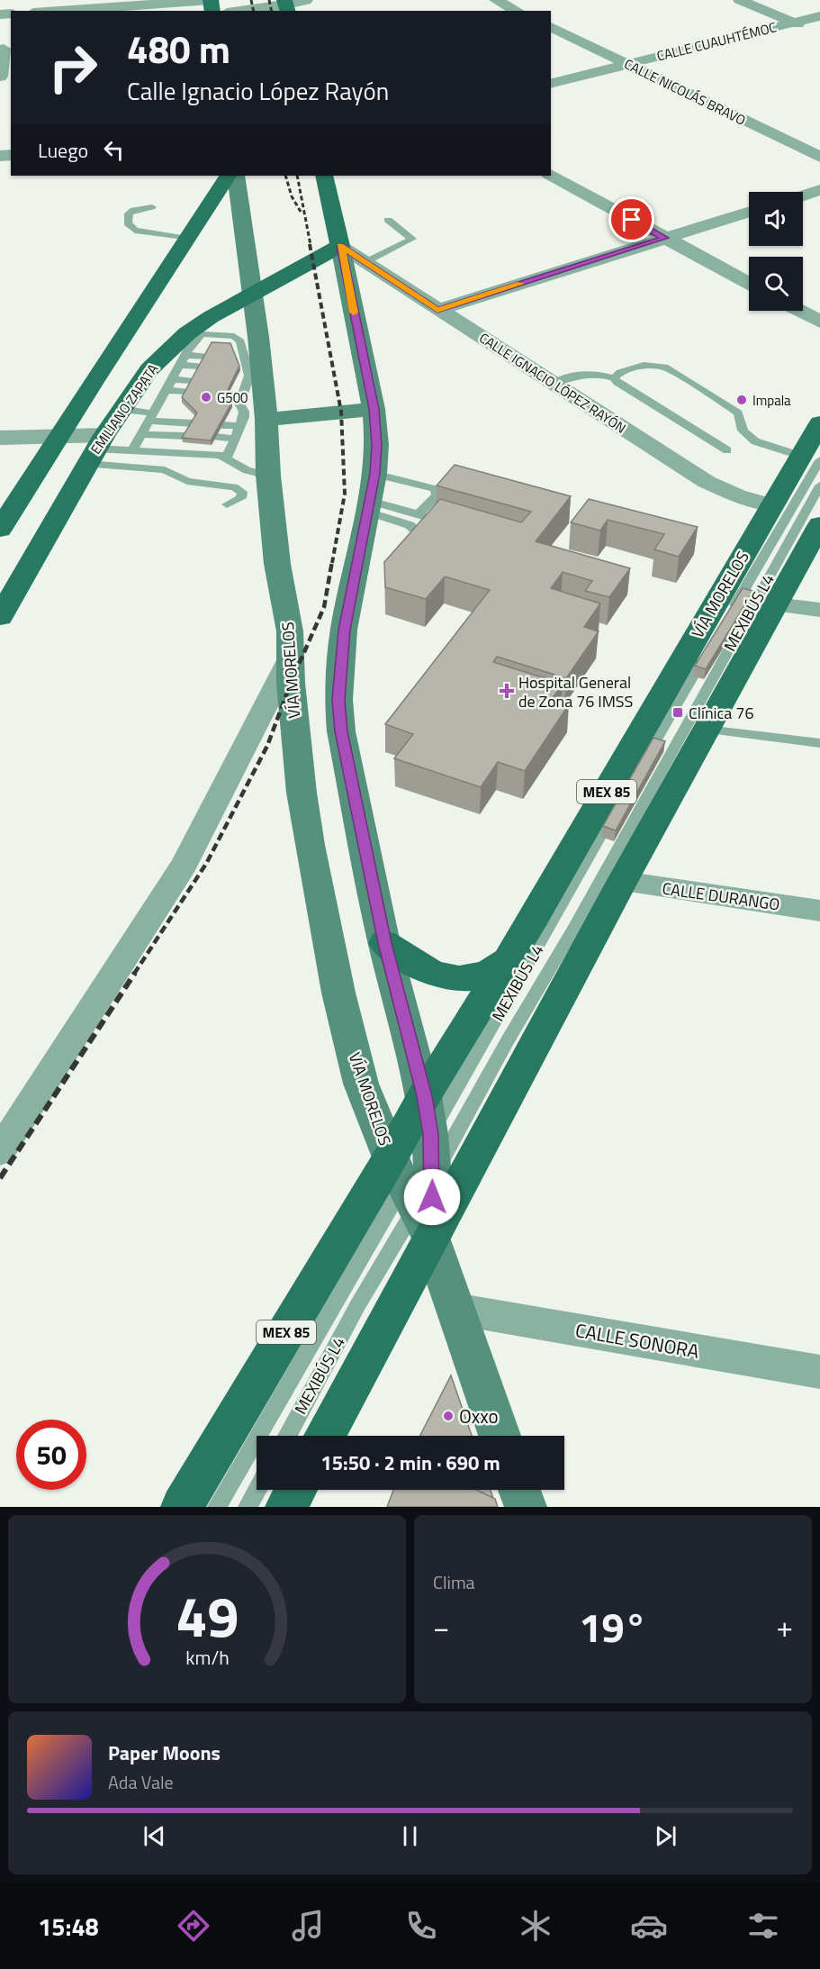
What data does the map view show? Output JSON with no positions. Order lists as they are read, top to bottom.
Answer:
{
  "streets": {
    "main road": ["EMILIANO ZAPATA", "VÍA MORELOS", "MEX 85"],
    "street": [
      "CALLE CUAUHTÉMOC",
      "CALLE NICOLÁS BRAVO",
      "CALLE IGNACIO LÓPEZ RAYÓN",
      "CALLE DURANGO",
      "CALLE SONORA"
    ],
    "lane": ["MEXIBÚS L4"]
  },
  "crossings": [
    ["CALLE CUAUHTÉMOC", "CALLE NICOLÁS BRAVO"],
    ["CALLE IGNACIO LÓPEZ RAYÓN", "EMILIANO ZAPATA"],
    ["CALLE IGNACIO LÓPEZ RAYÓN", "VÍA MORELOS"],
    ["EMILIANO ZAPATA", "VÍA MORELOS"],
    ["VÍA MORELOS", "MEXIBÚS L4"],
    ["VÍA MORELOS", "CALLE DURANGO"]
  ],
  "places": {
    "other": ["G500", "Impala", "Oxxo"],
    "health": ["Hospital General de Zona 76 IMSS"],
    "transit": ["Clínica 76"]
  },
  "page": {
    "turn": ["480 m", "Calle Ignacio López Rayón"],
    "then": "Luego",
    "limit": "50",
    "trip": "15:50 · 2 min · 690 m",
    "tile": "Clima",
    "heat": ["−", "19°", "+"],
    "song": ["Paper Moons", "Ada Vale"],
    "tabs": "15:48",
    "gauge": ["49", "km/h"]
  }
}
